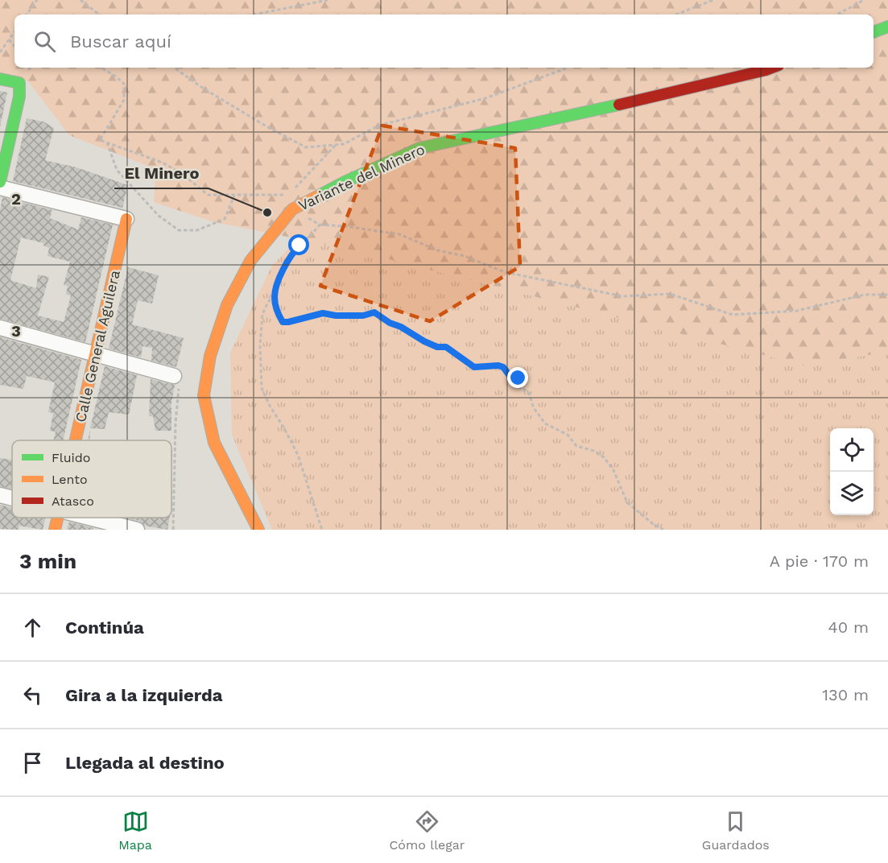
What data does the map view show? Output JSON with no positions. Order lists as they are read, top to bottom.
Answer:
{
  "streets": {
    "street": ["Variante del Minero", "Calle General Aguilera"]
  },
  "places": ["El Minero"],
  "legend": ["Fluido", "Lento", "Atasco"],
  "page": {
    "search": "Buscar aquí",
    "heading": ["3 min", "A pie · 170 m"],
    "list": [
      ["Continúa", "40 m"],
      ["Gira a la izquierda", "130 m"],
      "Llegada al destino"
    ],
    "nav": ["Mapa", "Cómo llegar", "Guardados"]
  },
  "grid": {
    "rows": ["2", "3"]
  }
}
